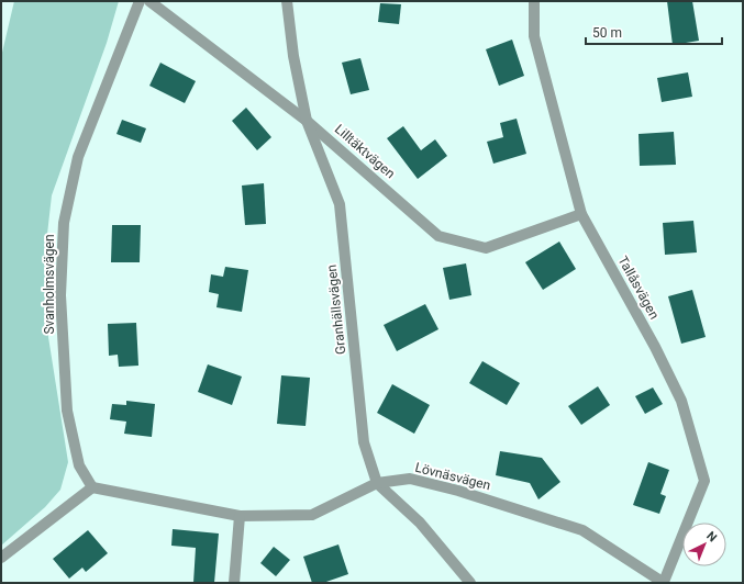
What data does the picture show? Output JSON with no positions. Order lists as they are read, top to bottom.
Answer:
{
  "streets": {
    "street": [
      "Lilltäktvägen",
      "Svanholmsvägen",
      "Tallåsvägen",
      "Granhällsvägen",
      "Lövnäsvägen"
    ]
  },
  "crossings": [
    ["Lilltäktvägen", "Tallåsvägen"],
    ["Lilltäktvägen", "Granhällsvägen"],
    ["Svanholmsvägen", "Lövnäsvägen"],
    ["Tallåsvägen", "Lövnäsvägen"],
    ["Granhällsvägen", "Lövnäsvägen"]
  ],
  "scale_bar": "50 m",
  "north": "top right"
}
